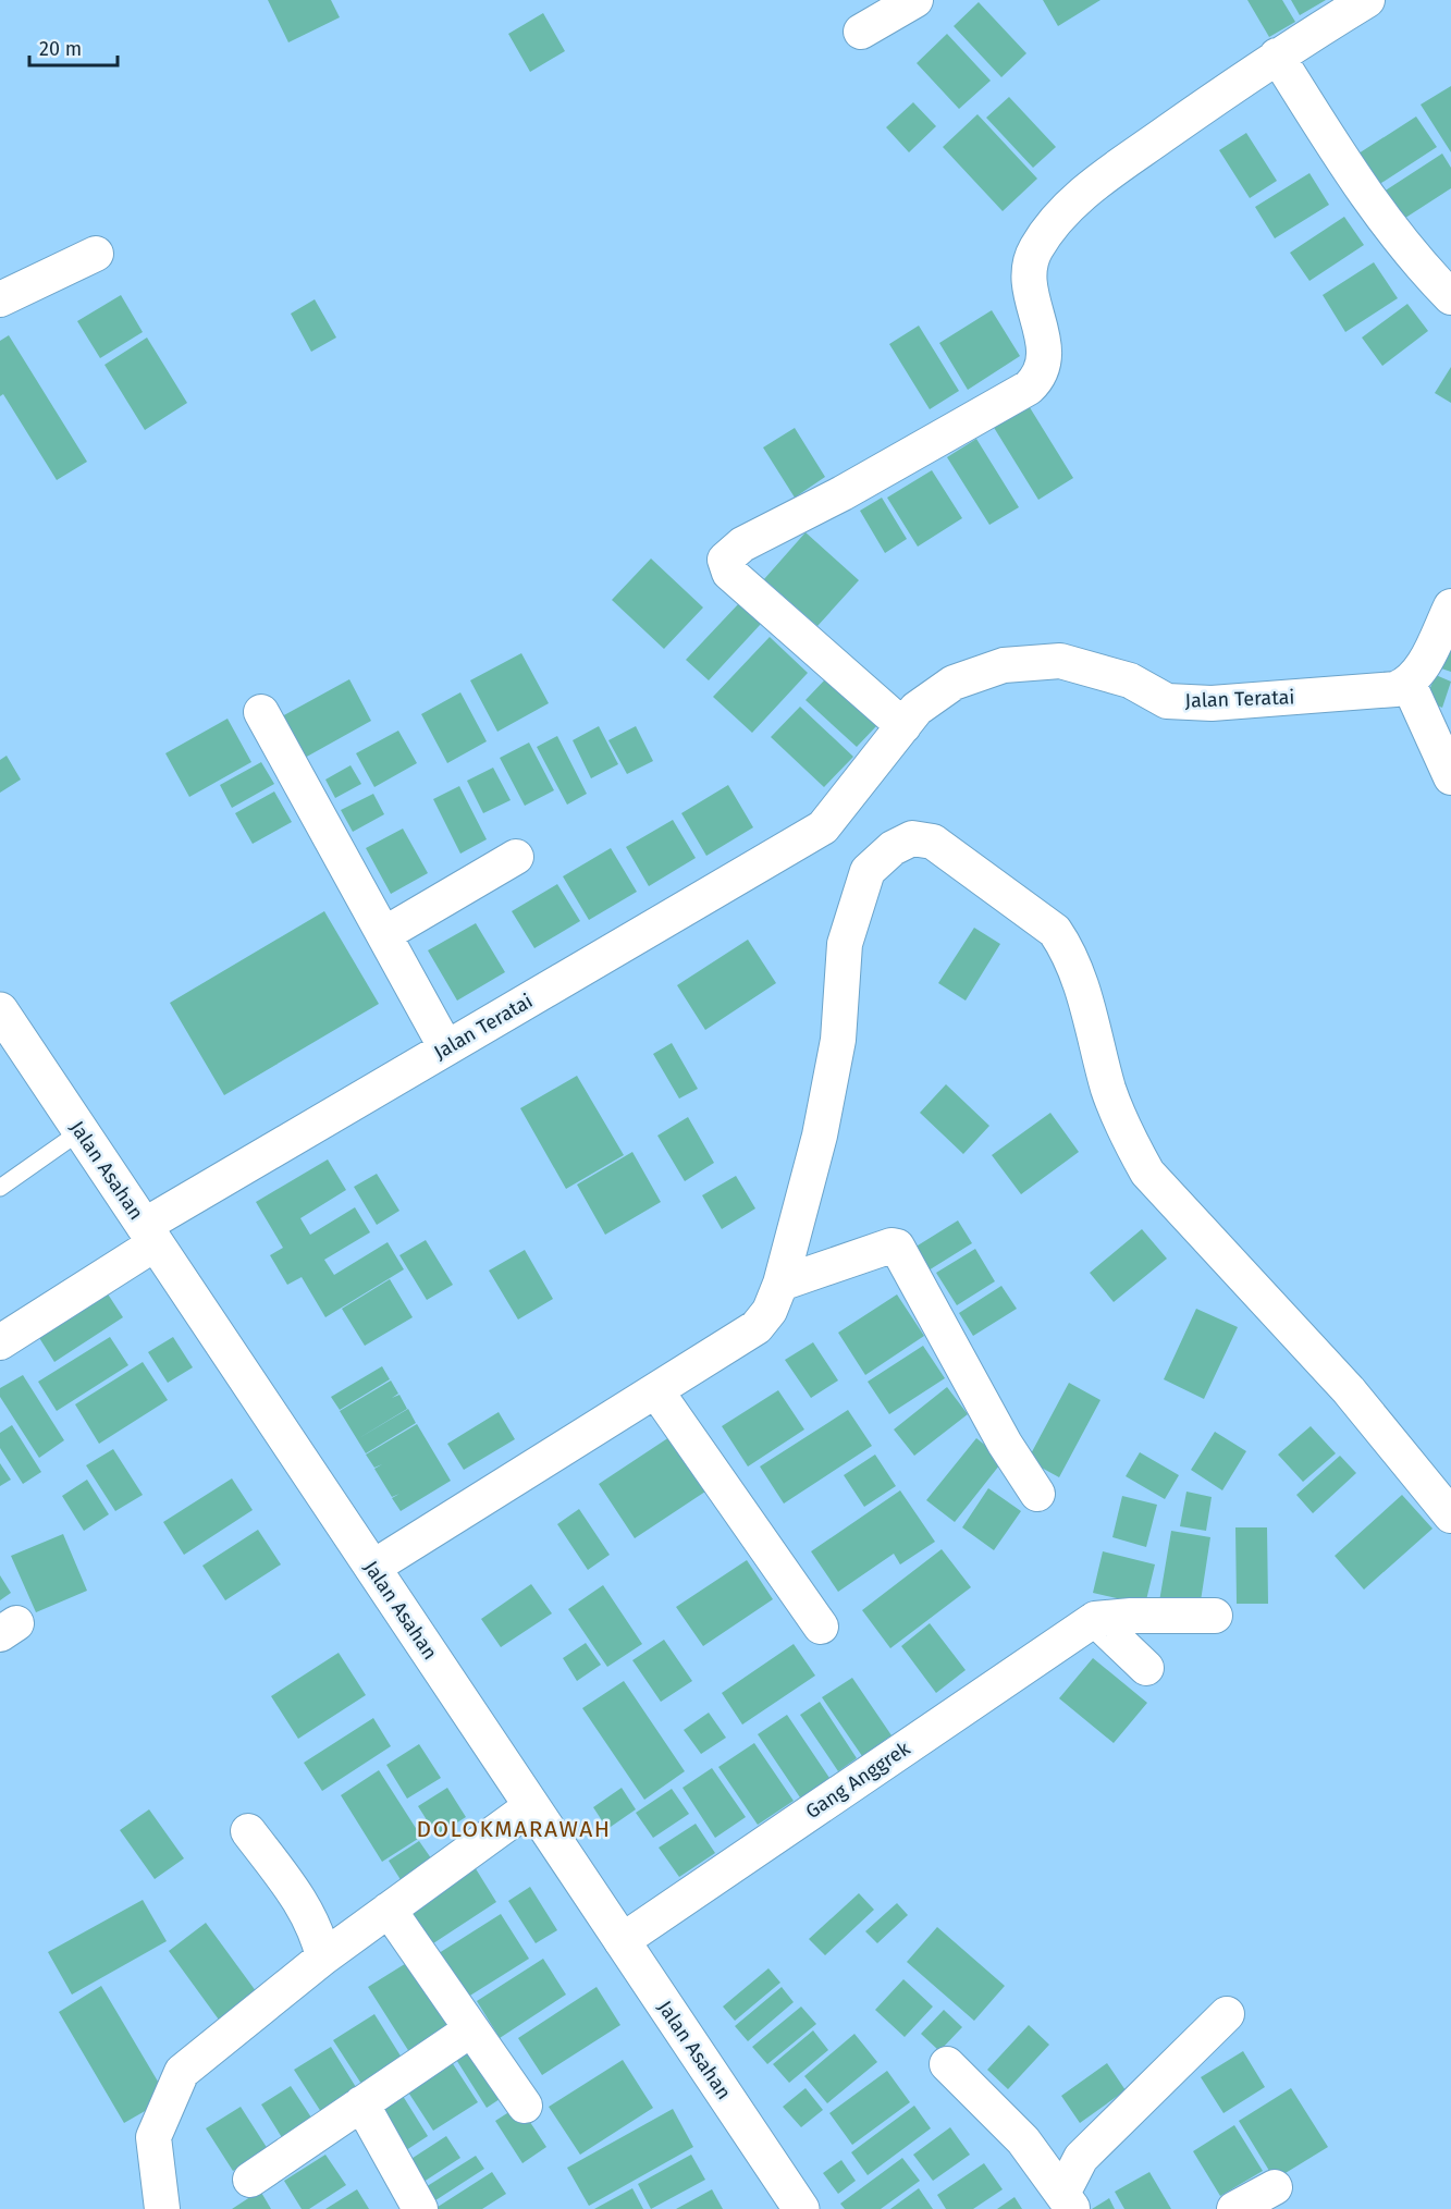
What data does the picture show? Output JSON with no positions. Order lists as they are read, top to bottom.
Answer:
{
  "streets": {
    "main road": ["Jalan Asahan"],
    "street": ["Jalan Teratai", "Gang Anggrek"]
  },
  "crossings": [
    ["Jalan Teratai", "Jalan Asahan"],
    ["Jalan Asahan", "Gang Anggrek"]
  ],
  "districts": ["DOLOKMARAWAH"],
  "scale_bar": "20 m"
}
